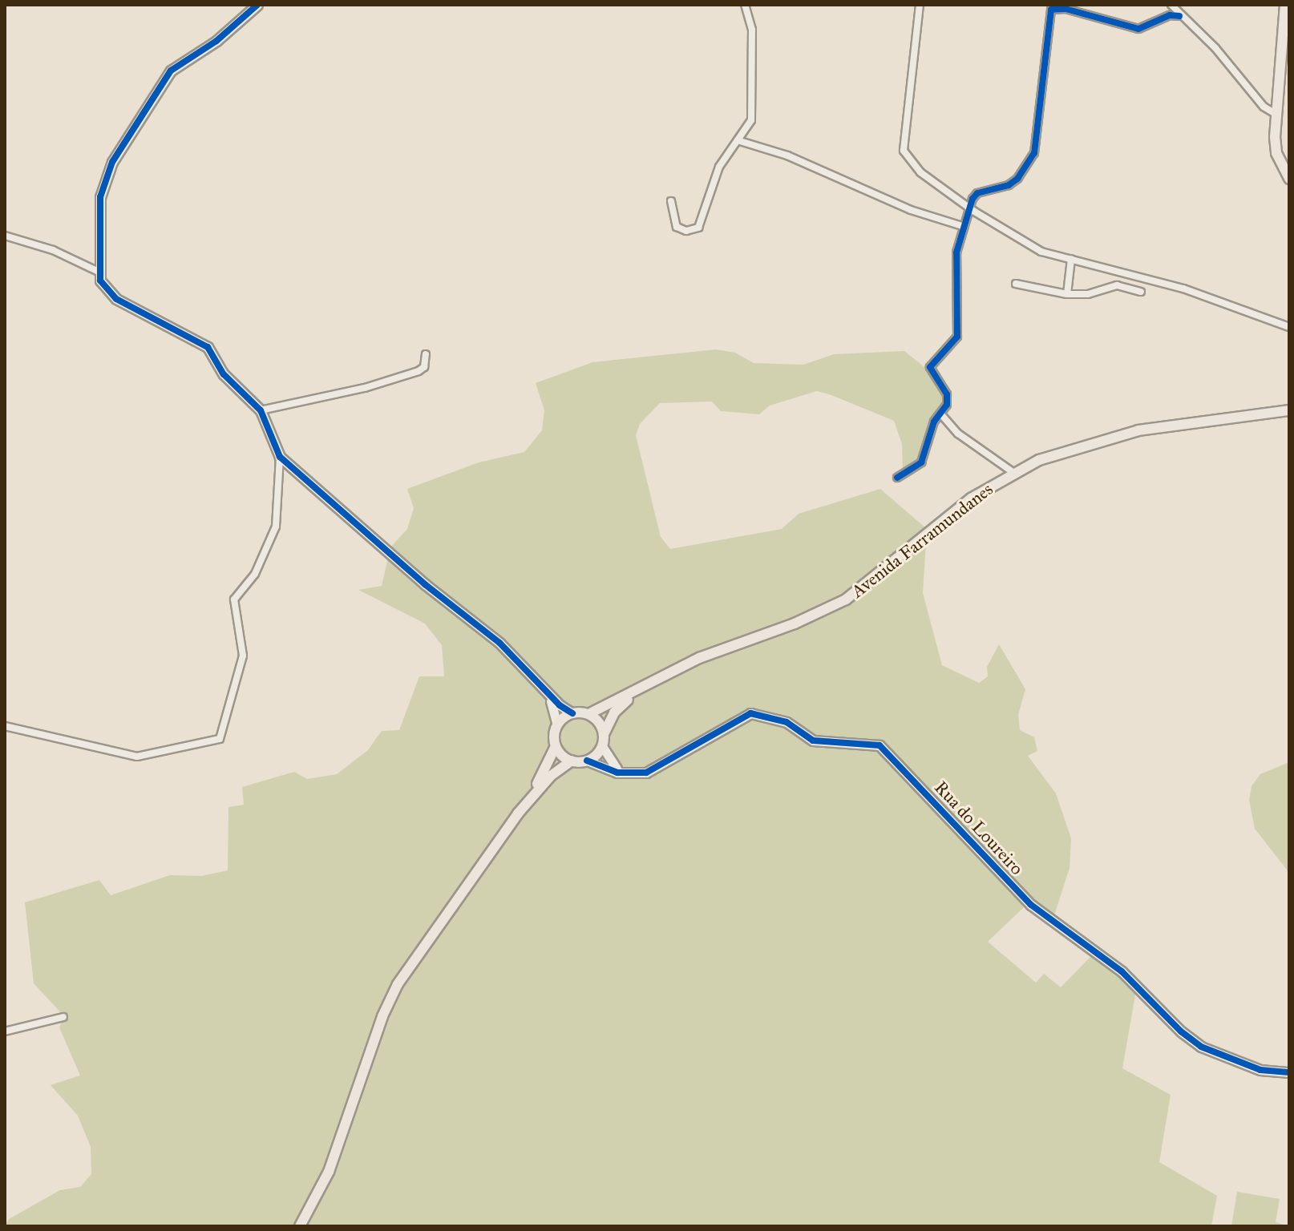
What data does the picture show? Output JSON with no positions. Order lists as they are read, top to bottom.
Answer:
{
  "streets": {
    "main road": ["Avenida Farramundanes"],
    "street": ["Rua do Loureiro"]
  }
}
